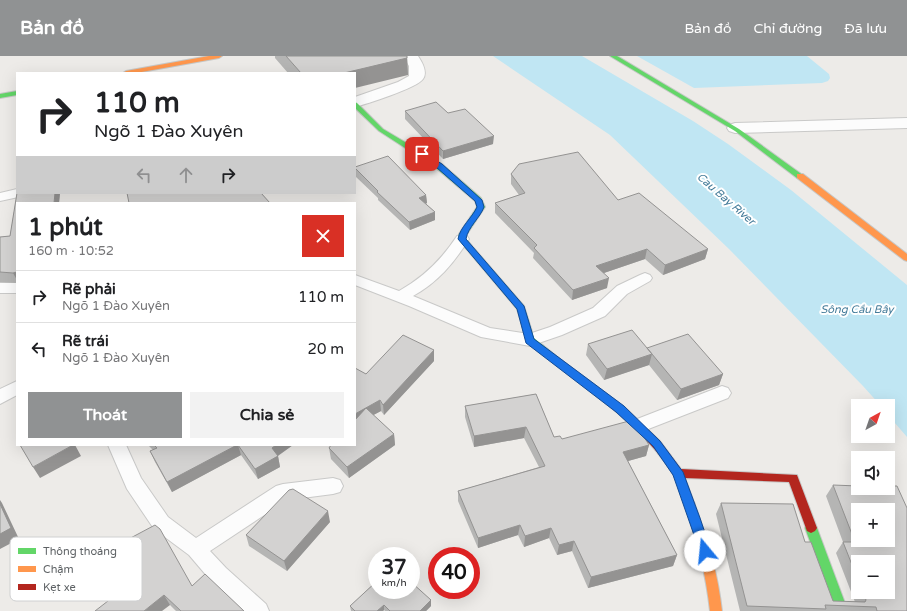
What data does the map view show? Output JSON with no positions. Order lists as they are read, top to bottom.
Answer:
{
  "water": ["Cau Bay River", "Sông Cầu Bây"],
  "legend": ["Thông thoáng", "Chậm", "Kẹt xe"],
  "north": "top right",
  "page": {
    "header": "Bản đồ",
    "nav": ["Bản đồ", "Chỉ đường", "Đã lưu"],
    "turn": ["110 m", "Ngõ 1 Đào Xuyên"],
    "heading": ["1 phút", "160 m · 10:52"],
    "list": [
      {
        "name": "Rẽ phải",
        "note": "Ngõ 1 Đào Xuyên",
        "value": "110 m"
      },
      {
        "name": "Rẽ trái",
        "note": "Ngõ 1 Đào Xuyên",
        "value": "20 m"
      }
    ],
    "buttons": ["Thoát", "Chia sẻ"],
    "map_buttons": ["+", "−"],
    "speed": "37 km/h",
    "limit": "40"
  }
}
